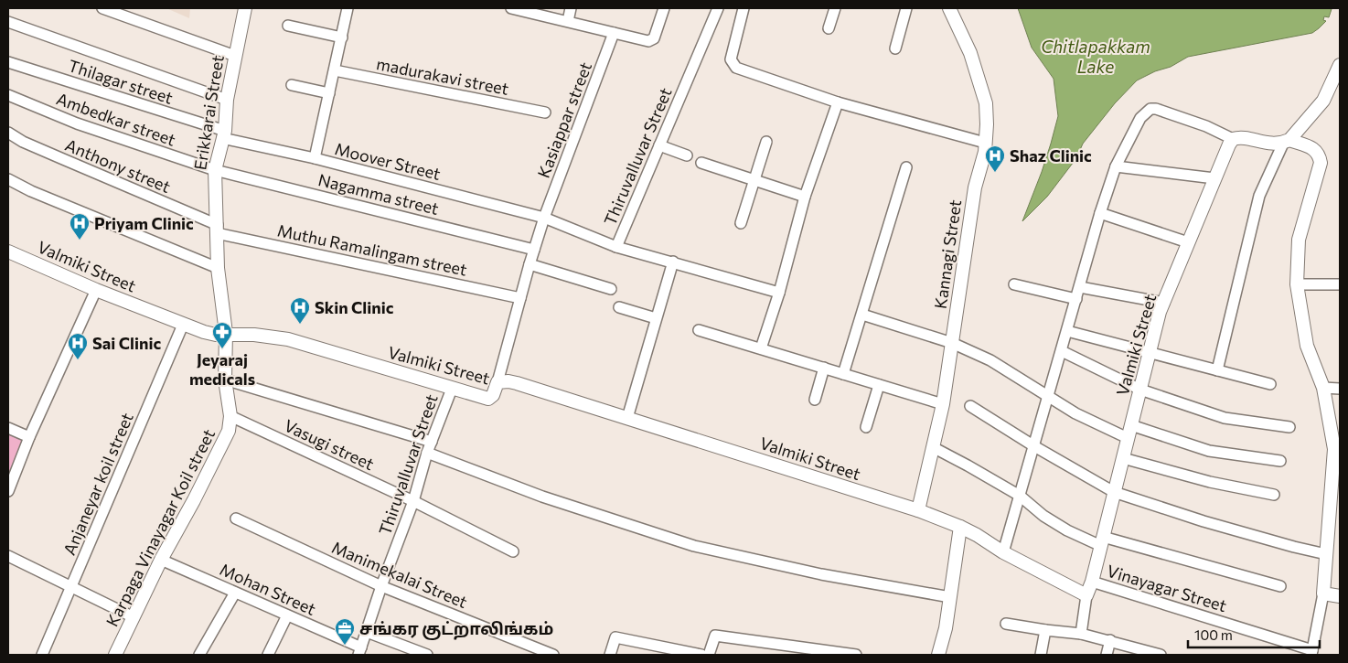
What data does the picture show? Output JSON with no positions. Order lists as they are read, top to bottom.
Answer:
{
  "streets": {
    "street": [
      "madurakavi street",
      "Thilagar street",
      "Erikkarai Street",
      "Ambedkar street",
      "Kasiappar street",
      "Thiruvalluvar Street",
      "Moover Street",
      "Anthony street",
      "Nagamma street",
      "Muthu Ramalingam street",
      "Kannagi Street",
      "Valmiki Street",
      "Vasugi street",
      "Anjaneyar koil street",
      "Karpaga Vinayagar Koil street",
      "Manimekalai Street",
      "Vinayagar Street",
      "Mohan Street"
    ]
  },
  "crossings": [
    ["Thilagar street", "Erikkarai Street"],
    ["Thilagar street", "Moover Street"],
    ["Erikkarai Street", "Ambedkar street"],
    ["Erikkarai Street", "Moover Street"],
    ["Erikkarai Street", "Anthony street"],
    ["Erikkarai Street", "Nagamma street"],
    ["Erikkarai Street", "Muthu Ramalingam street"],
    ["Erikkarai Street", "Valmiki Street"],
    ["Erikkarai Street", "Karpaga Vinayagar Koil street"],
    ["Ambedkar street", "Nagamma street"],
    ["Kasiappar street", "Thiruvalluvar Street"],
    ["Kasiappar street", "Moover Street"],
    ["Kasiappar street", "Nagamma street"],
    ["Kasiappar street", "Muthu Ramalingam street"],
    ["Kasiappar street", "Valmiki Street"],
    ["Thiruvalluvar Street", "Moover Street"],
    ["Thiruvalluvar Street", "Valmiki Street"],
    ["Thiruvalluvar Street", "Vasugi street"],
    ["Thiruvalluvar Street", "Manimekalai Street"],
    ["Thiruvalluvar Street", "Mohan Street"],
    ["Anthony street", "Muthu Ramalingam street"],
    ["Kannagi Street", "Valmiki Street"],
    ["Valmiki Street", "Anjaneyar koil street"],
    ["Valmiki Street", "Karpaga Vinayagar Koil street"],
    ["Valmiki Street", "Vinayagar Street"],
    ["Vasugi street", "Karpaga Vinayagar Koil street"],
    ["Karpaga Vinayagar Koil street", "Mohan Street"]
  ],
  "water": ["Chitlapakkam Lake"],
  "places": {
    "hospital": [
      "Shaz Clinic",
      "Priyam Clinic",
      "Skin Clinic",
      "Sai Clinic"
    ],
    "pharmacy": ["Jeyaraj medicals"],
    "office": ["சங்கர குட்றாலிங்கம்"]
  },
  "scale_bar": "100 m"
}
